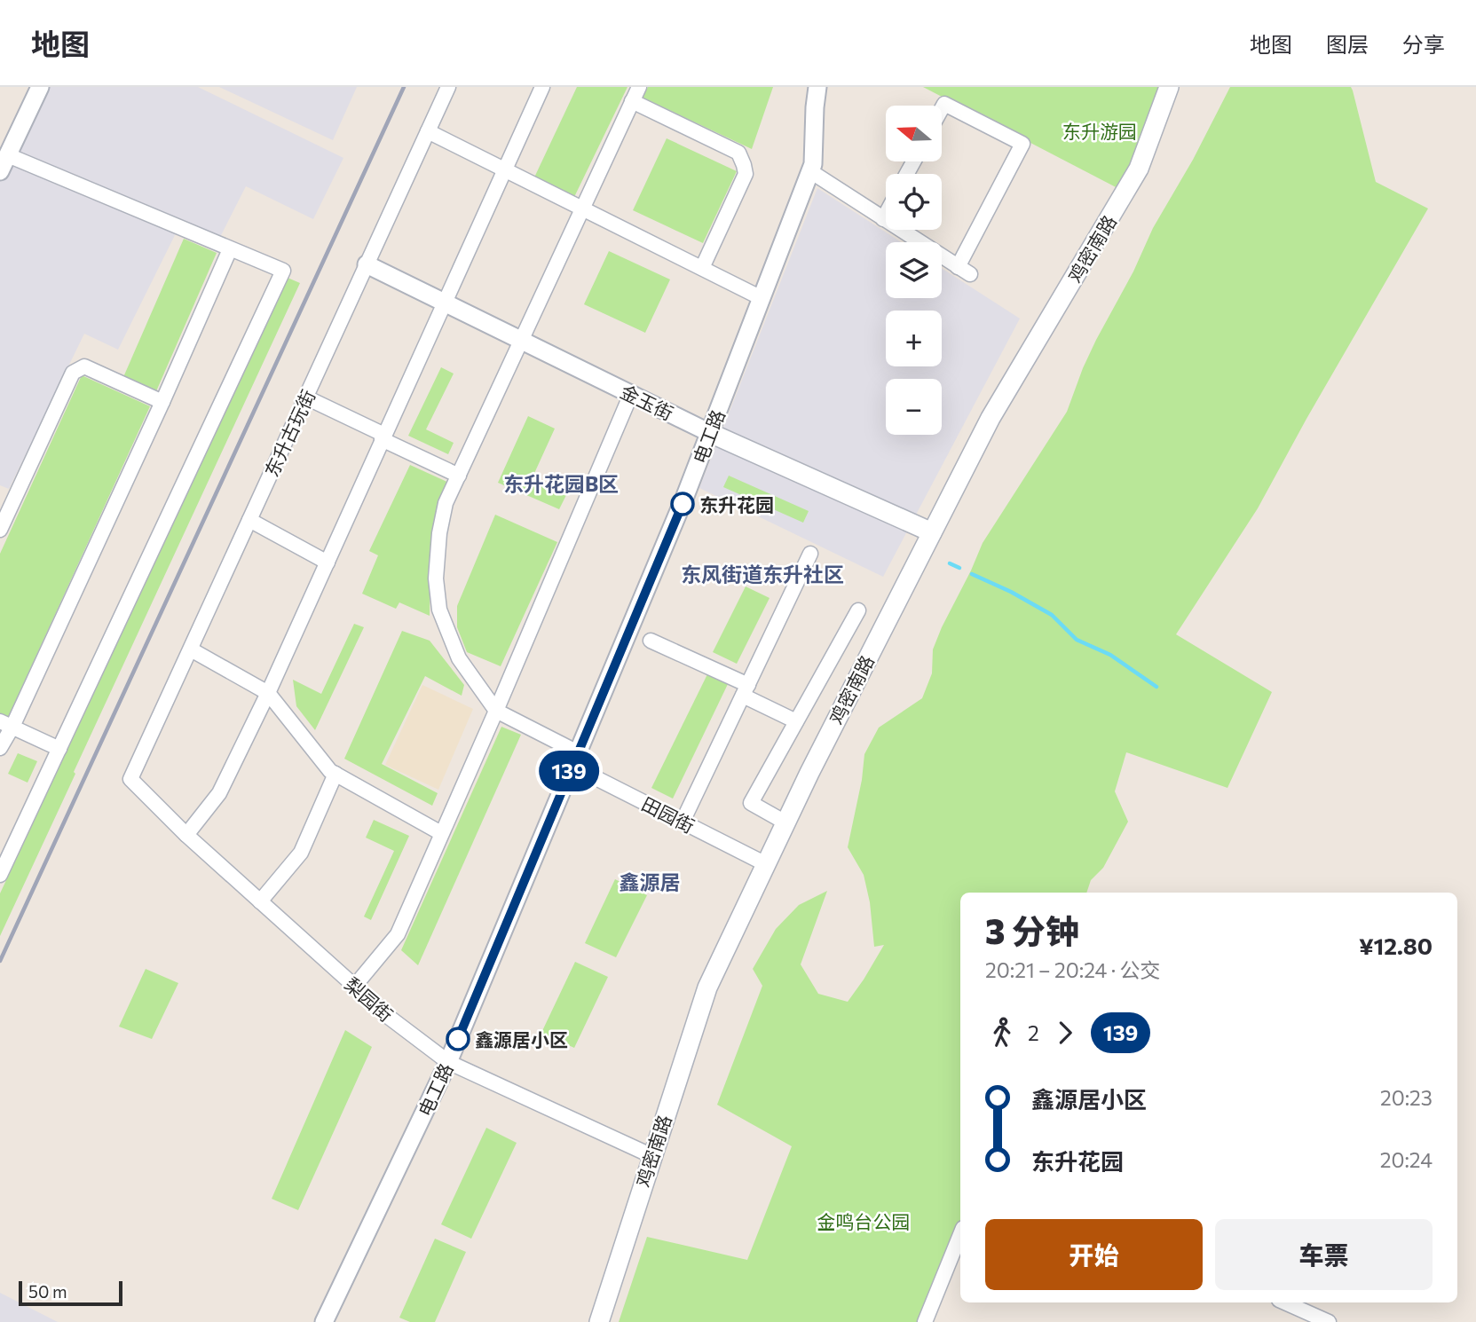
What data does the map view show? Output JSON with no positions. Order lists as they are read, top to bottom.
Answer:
{
  "streets": {
    "main road": ["鸡密南路", "金玉街"],
    "street": [
      "东升古玩街",
      "电工路",
      "田园街",
      "梨园街"
    ]
  },
  "crossings": [
    ["鸡密南路", "金玉街"],
    ["鸡密南路", "田园街"],
    ["鸡密南路", "梨园街"],
    ["金玉街", "东升古玩街"],
    ["金玉街", "电工路"],
    ["东升古玩街", "梨园街"],
    ["电工路", "田园街"],
    ["电工路", "梨园街"]
  ],
  "districts": ["东升花园B区", "东风街道东升社区", "鑫源居"],
  "parks": ["东升游园", "金鸣台公园"],
  "places": ["东升花园", "鑫源居小区"],
  "lines": ["bus line 139"],
  "scale_bar": "50 m",
  "north": "left",
  "page": {
    "header": "地图",
    "nav": ["地图", "图层", "分享"],
    "on_map": "139",
    "map_buttons": ["+", "−"],
    "heading": ["3 分钟", "20:21 – 20:24 · 公交", "¥12.80"],
    "legs": ["2", "139"],
    "list": [
      {
        "name": "鑫源居小区",
        "value": "20:23"
      },
      {
        "name": "东升花园",
        "value": "20:24"
      }
    ],
    "buttons": ["开始", "车票"],
    "scale": "50 m"
  }
}
